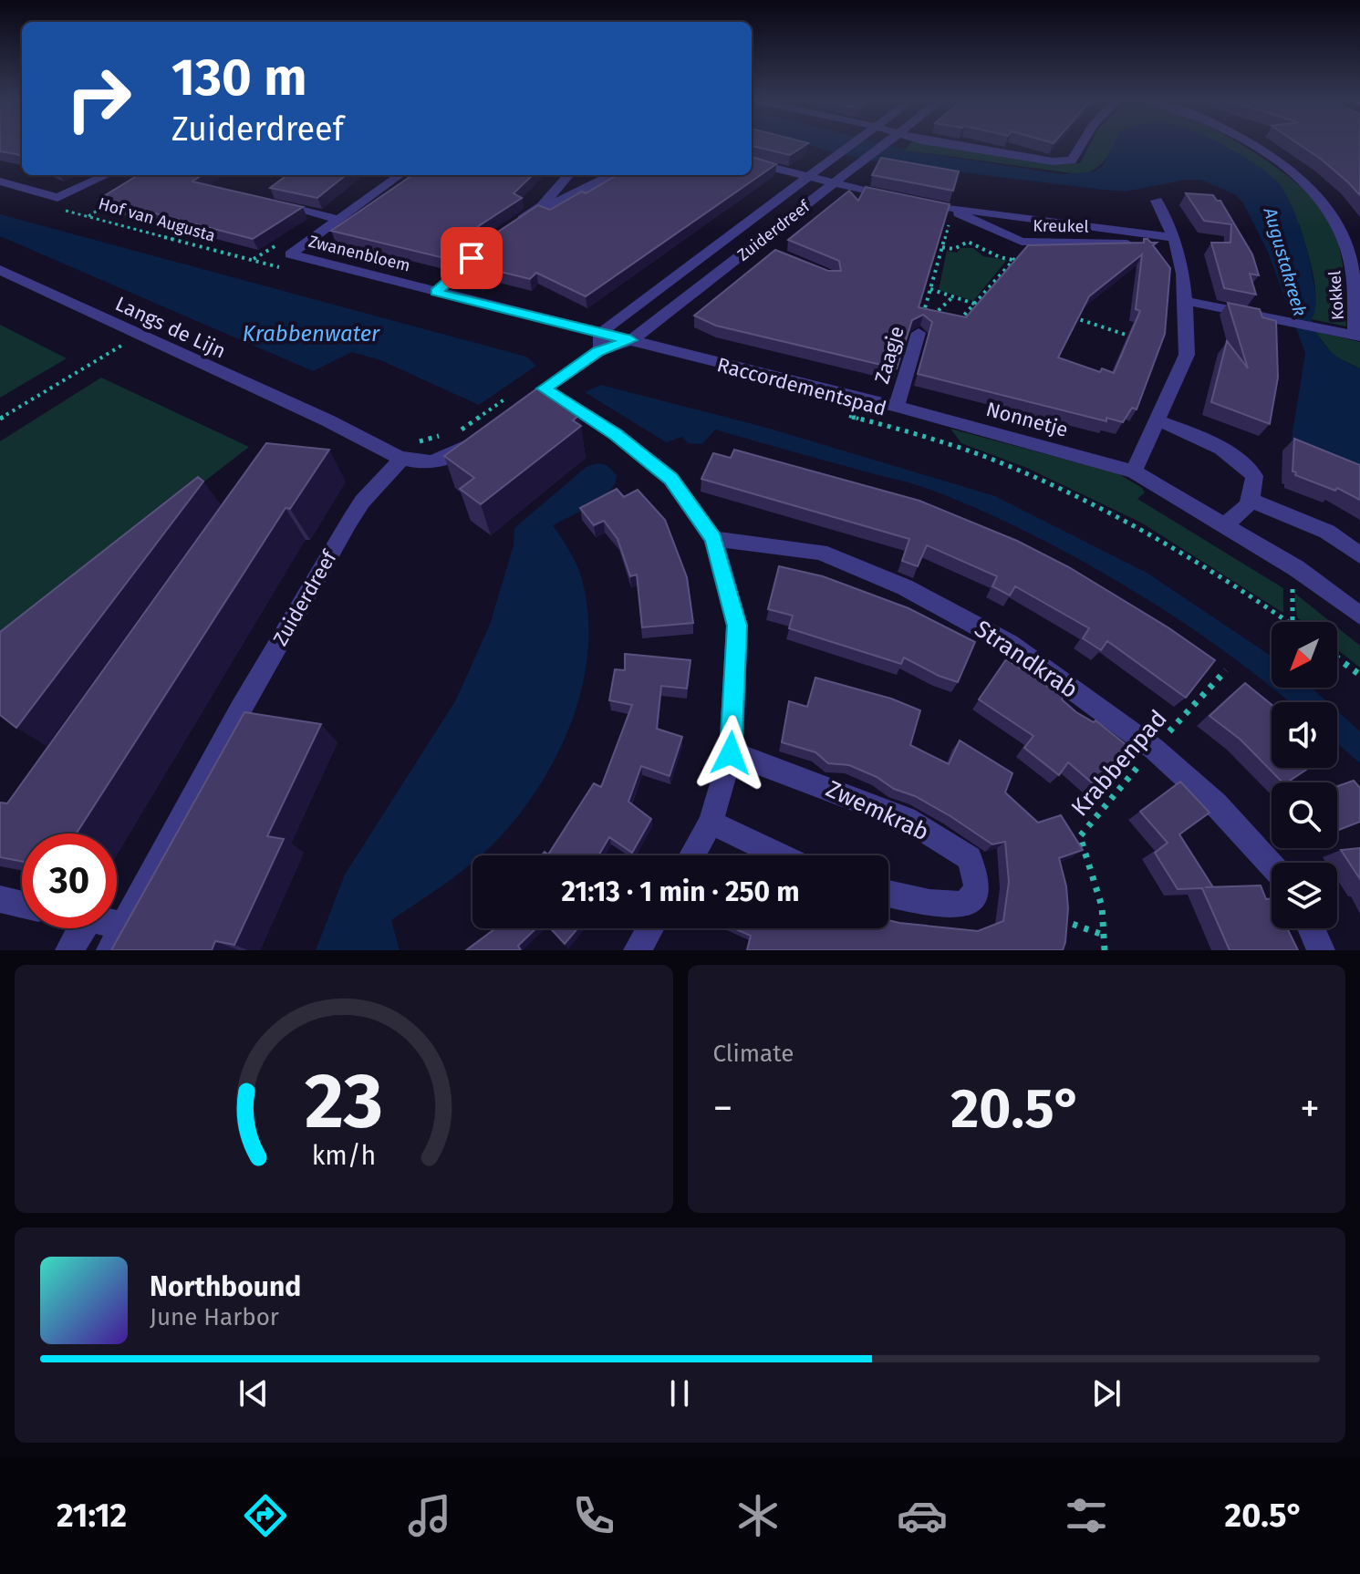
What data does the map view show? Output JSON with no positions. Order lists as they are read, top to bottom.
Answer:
{
  "streets": {
    "street": [
      "Kreukel",
      "Zuiderdreef",
      "Zwanenbloem",
      "Kokkel",
      "Langs de Lijn",
      "Zaagje",
      "Nonnetje",
      "Strandkrab",
      "Zwemkrab"
    ],
    "path": ["Hof van Augusta", "Raccordementspad", "Krabbenpad"]
  },
  "crossings": [
    ["Kreukel", "Zuiderdreef"],
    ["Kreukel", "Zaagje"],
    ["Zuiderdreef", "Zwanenbloem"],
    ["Zuiderdreef", "Langs de Lijn"],
    ["Zuiderdreef", "Nonnetje"],
    ["Zwanenbloem", "Nonnetje"],
    ["Zaagje", "Nonnetje"],
    ["Strandkrab", "Krabbenpad"]
  ],
  "water": ["Augustakreek", "Krabbenwater"],
  "north": "bottom left",
  "page": {
    "turn": ["130 m", "Zuiderdreef"],
    "limit": "30",
    "trip": "21:13 · 1 min · 250 m",
    "tile": "Climate",
    "heat": ["−", "20.5°", "+"],
    "song": ["Northbound", "June Harbor"],
    "tabs": ["21:12", "20.5°"],
    "gauge": ["23", "km/h"]
  }
}
